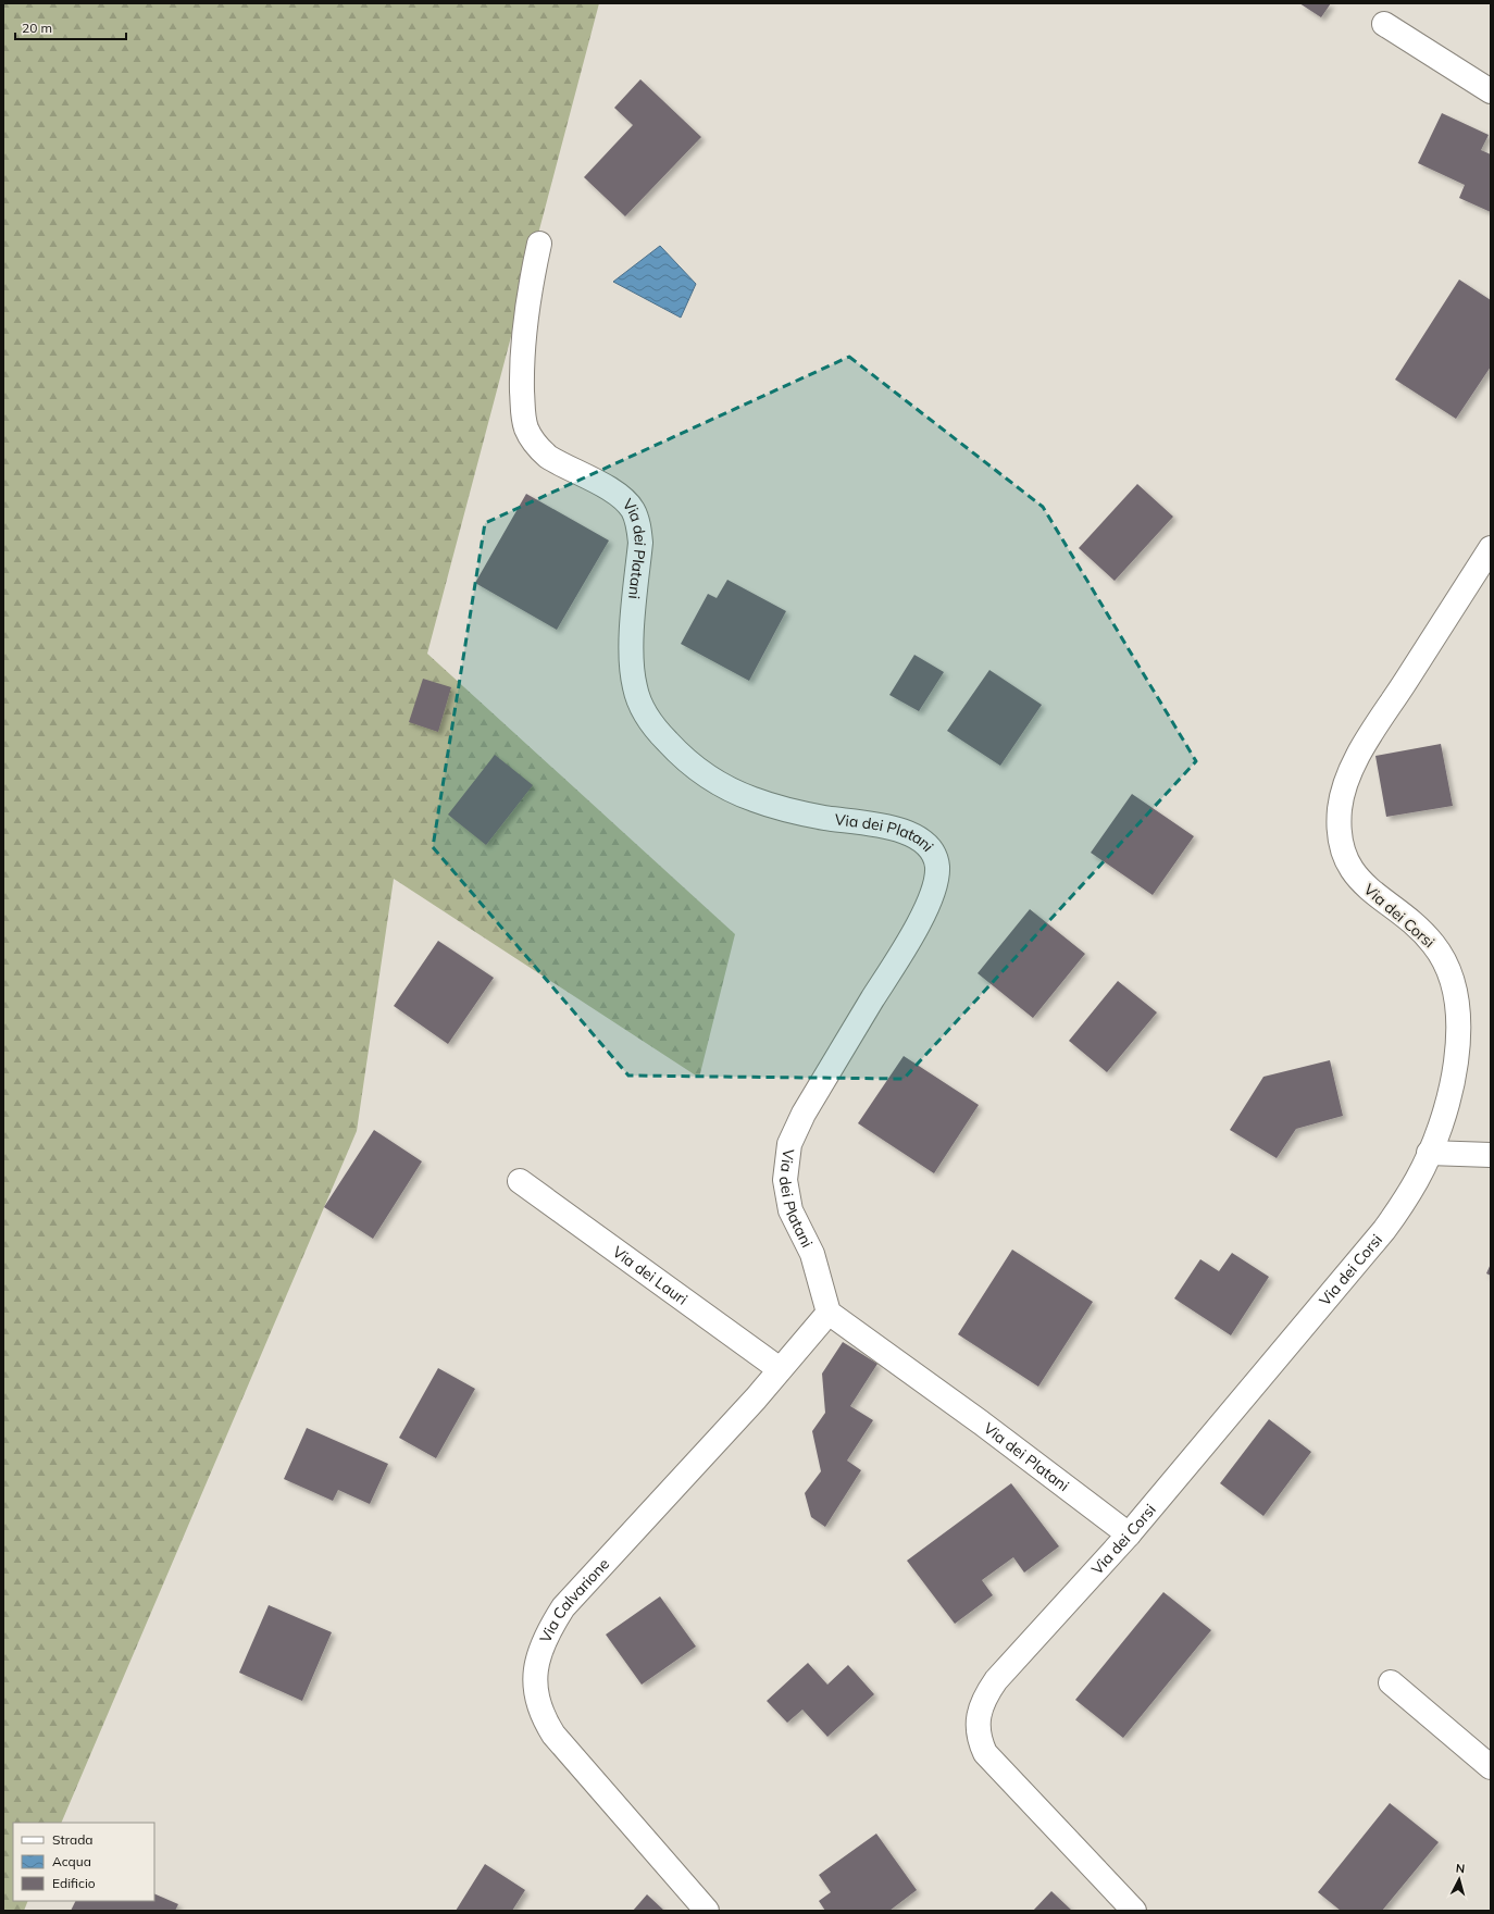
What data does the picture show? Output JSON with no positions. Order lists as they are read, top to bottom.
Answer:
{
  "streets": {
    "street": [
      "Via dei Platani",
      "Via dei Corsi",
      "Via dei Lauri",
      "Via Calvarione"
    ]
  },
  "crossings": [
    ["Via dei Platani", "Via dei Corsi"],
    ["Via dei Platani", "Via Calvarione"],
    ["Via dei Lauri", "Via Calvarione"]
  ],
  "legend": ["Strada", "Acqua", "Edificio"],
  "scale_bar": "20 m",
  "north": "top"
}
